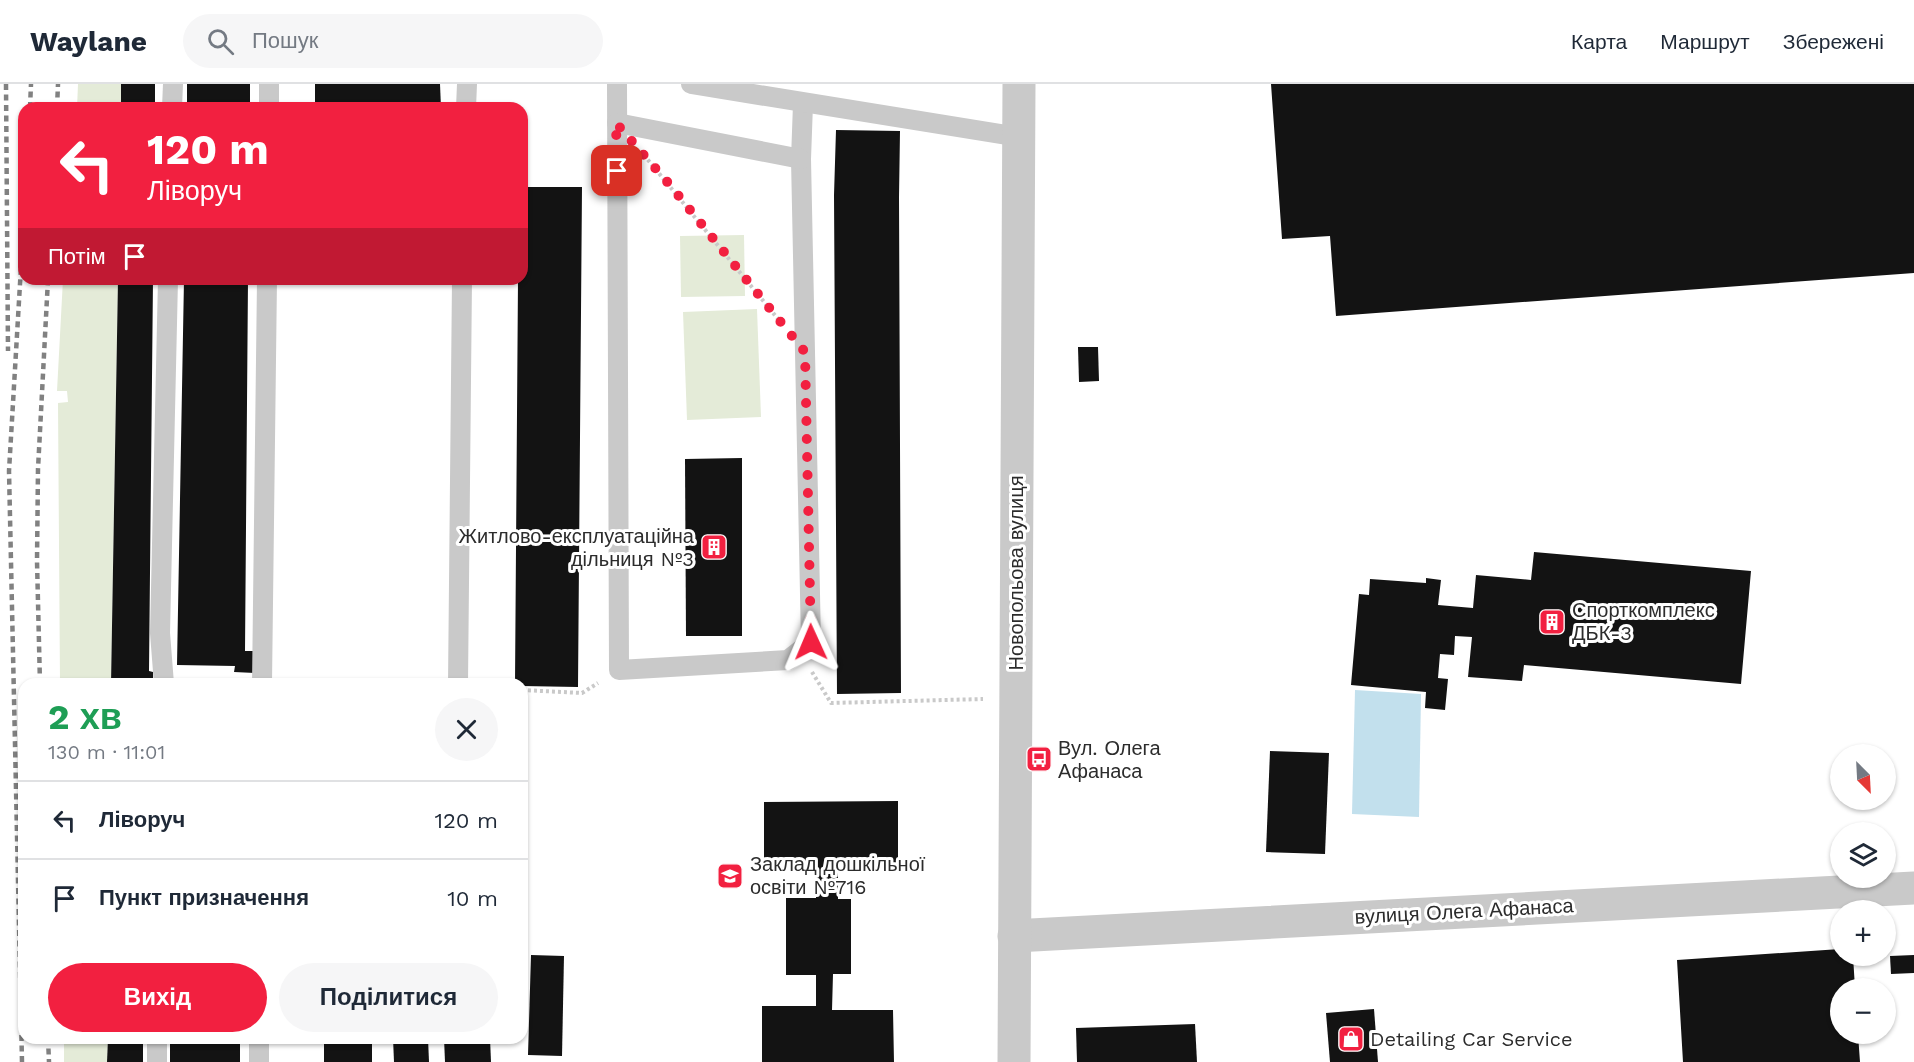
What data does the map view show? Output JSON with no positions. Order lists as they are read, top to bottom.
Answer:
{
  "streets": {
    "street": ["Новопольова вулиця", "вулиця Олега Афанаса"]
  },
  "crossings": [
    ["Новопольова вулиця", "вулиця Олега Афанаса"]
  ],
  "places": {
    "building": ["Житлово-експлуатаційна дільниця №3", "Спорткомплекс ДБК-3"],
    "bus stop": ["Вул. Олега Афанаса"],
    "school or university": ["Заклад дошкільної освіти №716"],
    "shop": ["Detailing Car Service"]
  },
  "north": "bottom right",
  "page": {
    "header": "Waylane",
    "search": "Пошук",
    "nav": ["Карта", "Маршрут", "Збережені"],
    "turn": ["120 m", "Ліворуч"],
    "then": "Потім",
    "heading": ["2 хв", "130 m · 11:01"],
    "map_buttons": ["+", "−"],
    "list": [
      {
        "name": "Ліворуч",
        "value": "120 m"
      },
      {
        "name": "Пункт призначення",
        "value": "10 m"
      }
    ],
    "buttons": ["Вихід", "Поділитися"]
  }
}
